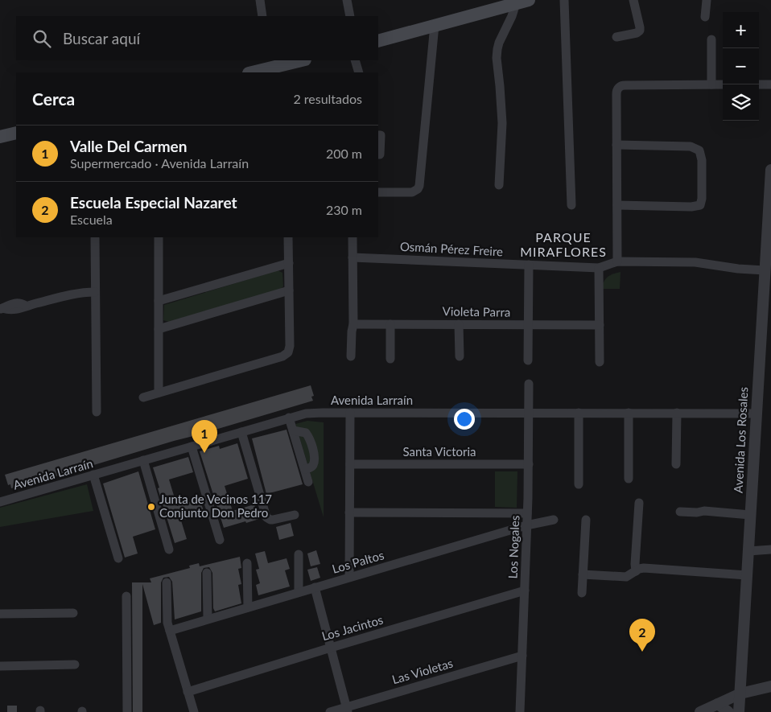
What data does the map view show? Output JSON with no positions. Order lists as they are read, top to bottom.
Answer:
{
  "streets": {
    "street": [
      "Osmán Pérez Freire",
      "Violeta Parra",
      "Avenida Larraín",
      "Avenida Los Rosales",
      "Santa Victoria",
      "Los Nogales",
      "Los Paltos",
      "Los Jacintos",
      "Las Violetas"
    ]
  },
  "crossings": [
    ["Osmán Pérez Freire", "Avenida Los Rosales"],
    ["Avenida Larraín", "Avenida Los Rosales"],
    ["Avenida Larraín", "Los Nogales"],
    ["Santa Victoria", "Los Nogales"],
    ["Los Nogales", "Los Paltos"],
    ["Los Nogales", "Los Jacintos"],
    ["Los Nogales", "Las Violetas"]
  ],
  "districts": ["PARQUE MIRAFLORES"],
  "places": ["Junta de Vecinos 117 Conjunto Don Pedro"],
  "page": {
    "map_buttons": ["+", "−"],
    "search": "Buscar aquí",
    "heading": ["Cerca", "2 resultados"],
    "list": [
      {
        "mark": "1",
        "name": "Valle Del Carmen",
        "note": "Supermercado · Avenida Larraín",
        "value": "200 m"
      },
      {
        "mark": "2",
        "name": "Escuela Especial Nazaret",
        "note": "Escuela",
        "value": "230 m"
      }
    ],
    "pins": ["1", "2"]
  }
}
